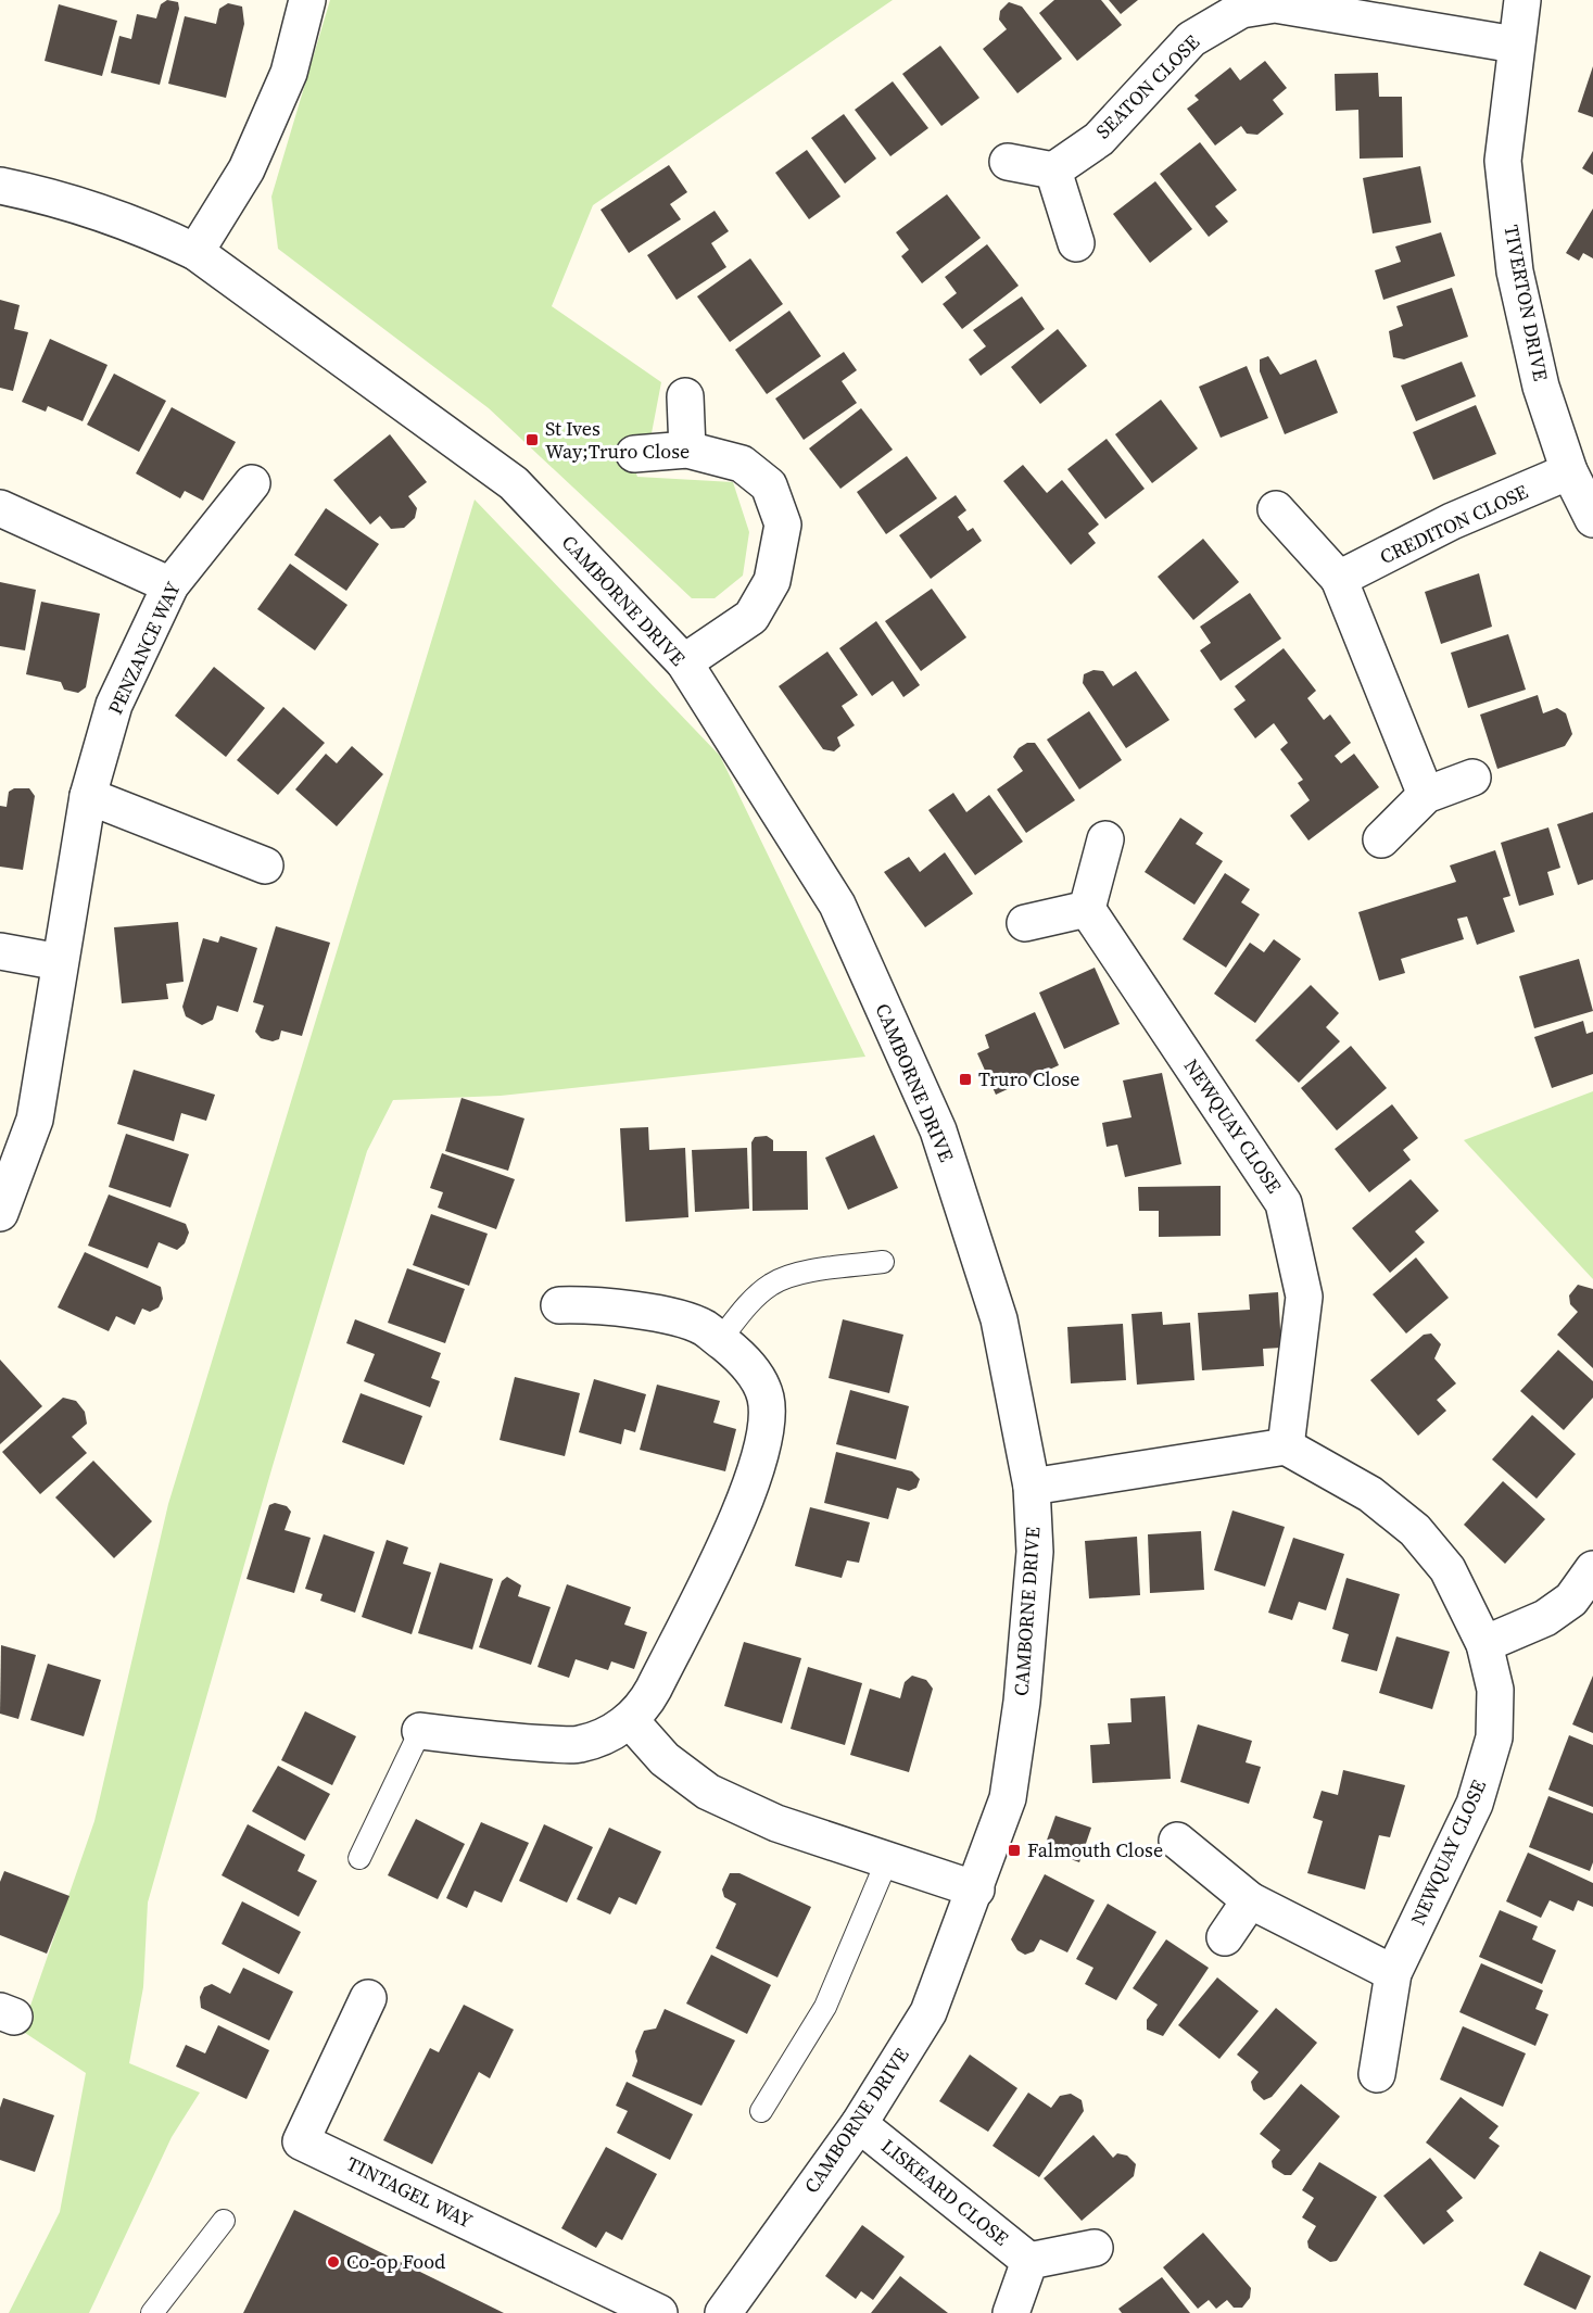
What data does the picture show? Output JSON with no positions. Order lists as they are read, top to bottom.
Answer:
{
  "streets": {
    "street": [
      "SEATON CLOSE",
      "TIVERTON DRIVE",
      "CREDITON CLOSE",
      "CAMBORNE DRIVE",
      "PENZANCE WAY",
      "NEWQUAY CLOSE",
      "TINTAGEL WAY",
      "LISKEARD CLOSE"
    ]
  },
  "crossings": [
    ["SEATON CLOSE", "TIVERTON DRIVE"],
    ["TIVERTON DRIVE", "CREDITON CLOSE"],
    ["CAMBORNE DRIVE", "LISKEARD CLOSE"]
  ],
  "places": {
    "transit": ["St Ives Way;Truro Close", "Truro Close", "Falmouth Close"],
    "other": ["Co-op Food"]
  }
}
